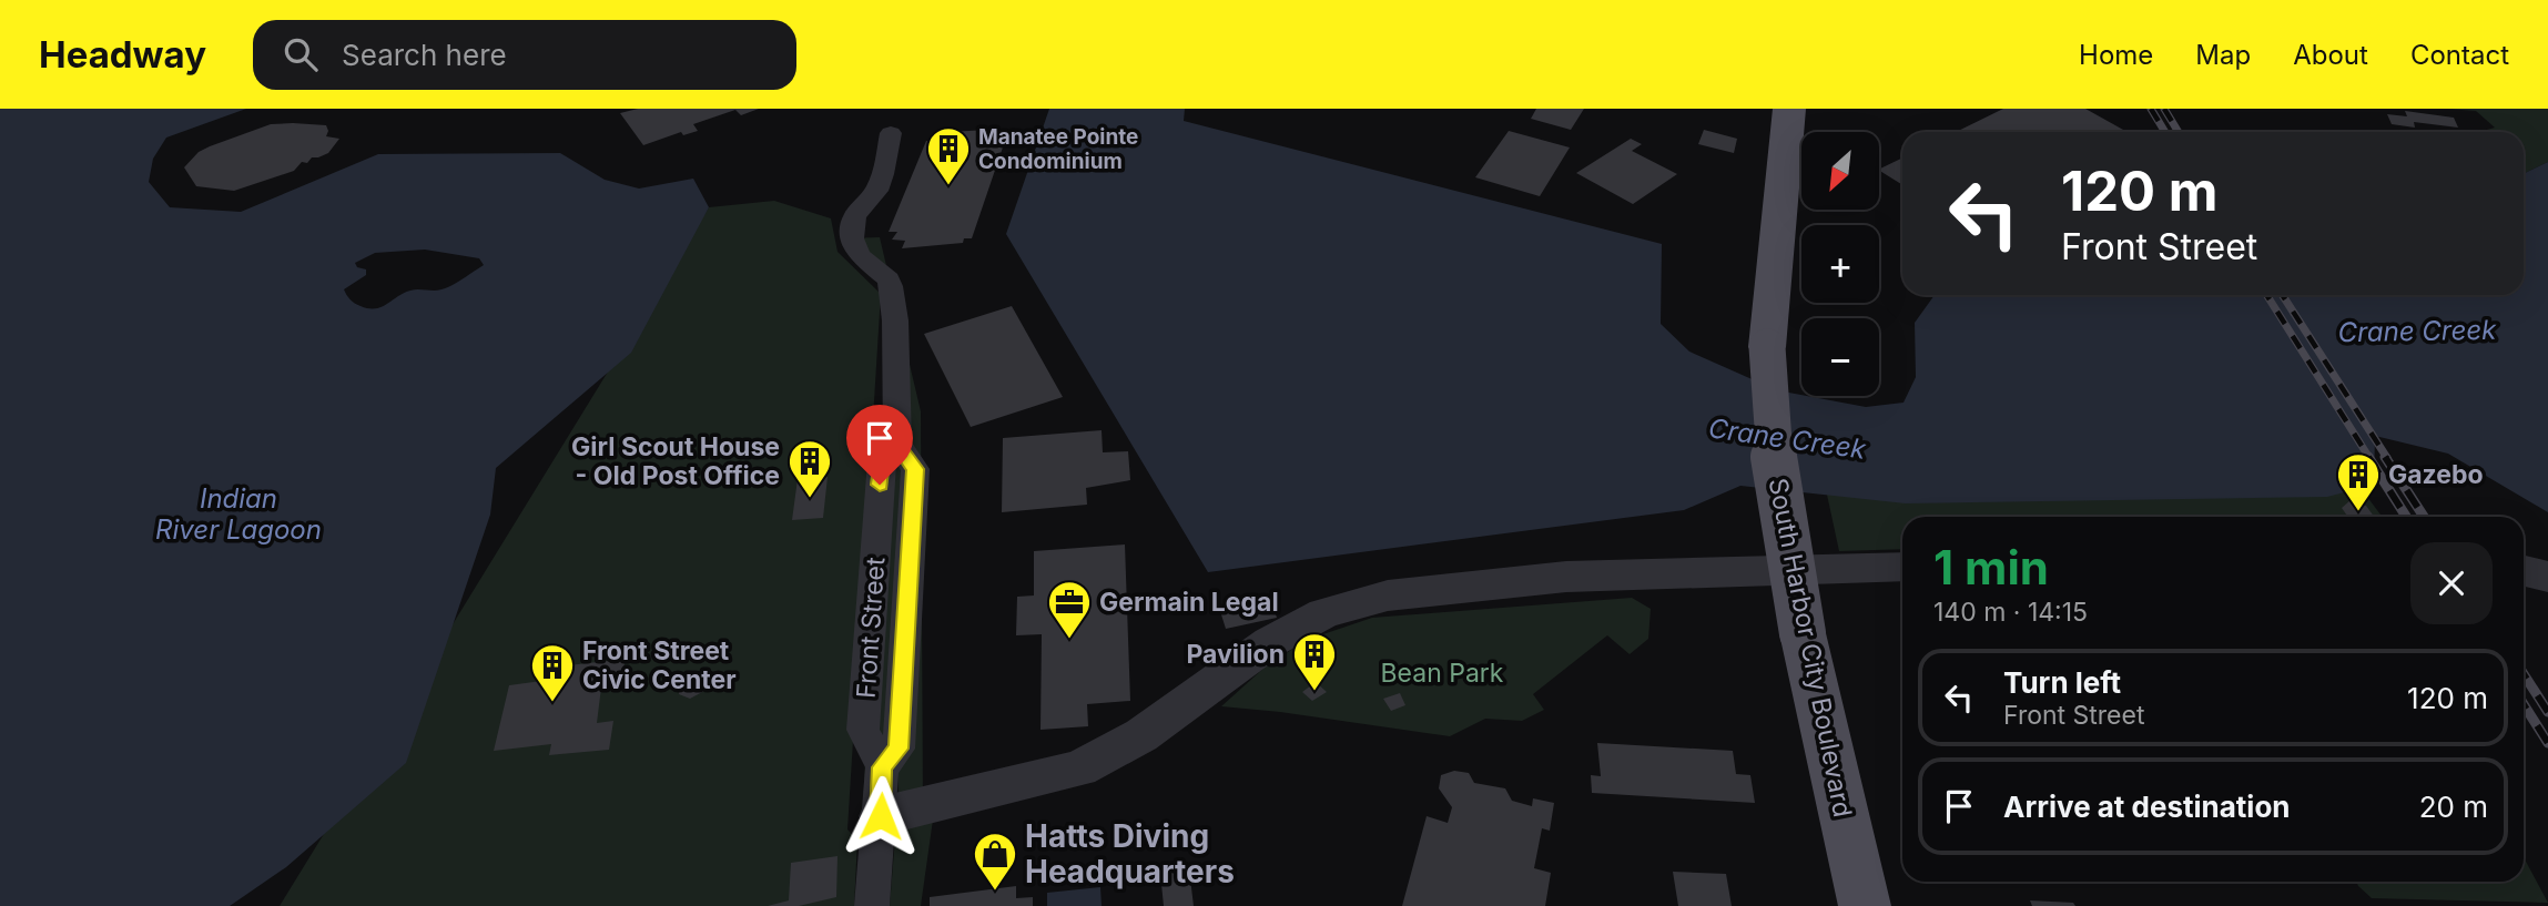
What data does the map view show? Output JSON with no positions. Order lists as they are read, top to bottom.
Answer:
{
  "streets": {
    "main road": ["South Harbor City Boulevard"],
    "street": ["Front Street"]
  },
  "water": ["Crane Creek", "Indian River Lagoon"],
  "parks": ["Bean Park"],
  "places": {
    "building": [
      "Manatee Pointe Condominium",
      "Girl Scout House - Old Post Office",
      "Gazebo",
      "Pavilion",
      "Front Street Civic Center"
    ],
    "office": ["Germain Legal"],
    "shop": ["Hatts Diving Headquarters"]
  },
  "north": "bottom left",
  "page": {
    "header": "Headway",
    "search": "Search here",
    "nav": [
      "Home",
      "Map",
      "About",
      "Contact"
    ],
    "map_buttons": ["+", "−"],
    "turn": ["120 m", "Front Street"],
    "heading": ["1 min", "140 m · 14:15"],
    "list": [
      {
        "name": "Turn left",
        "note": "Front Street",
        "value": "120 m"
      },
      {
        "name": "Arrive at destination",
        "value": "20 m"
      }
    ]
  }
}
